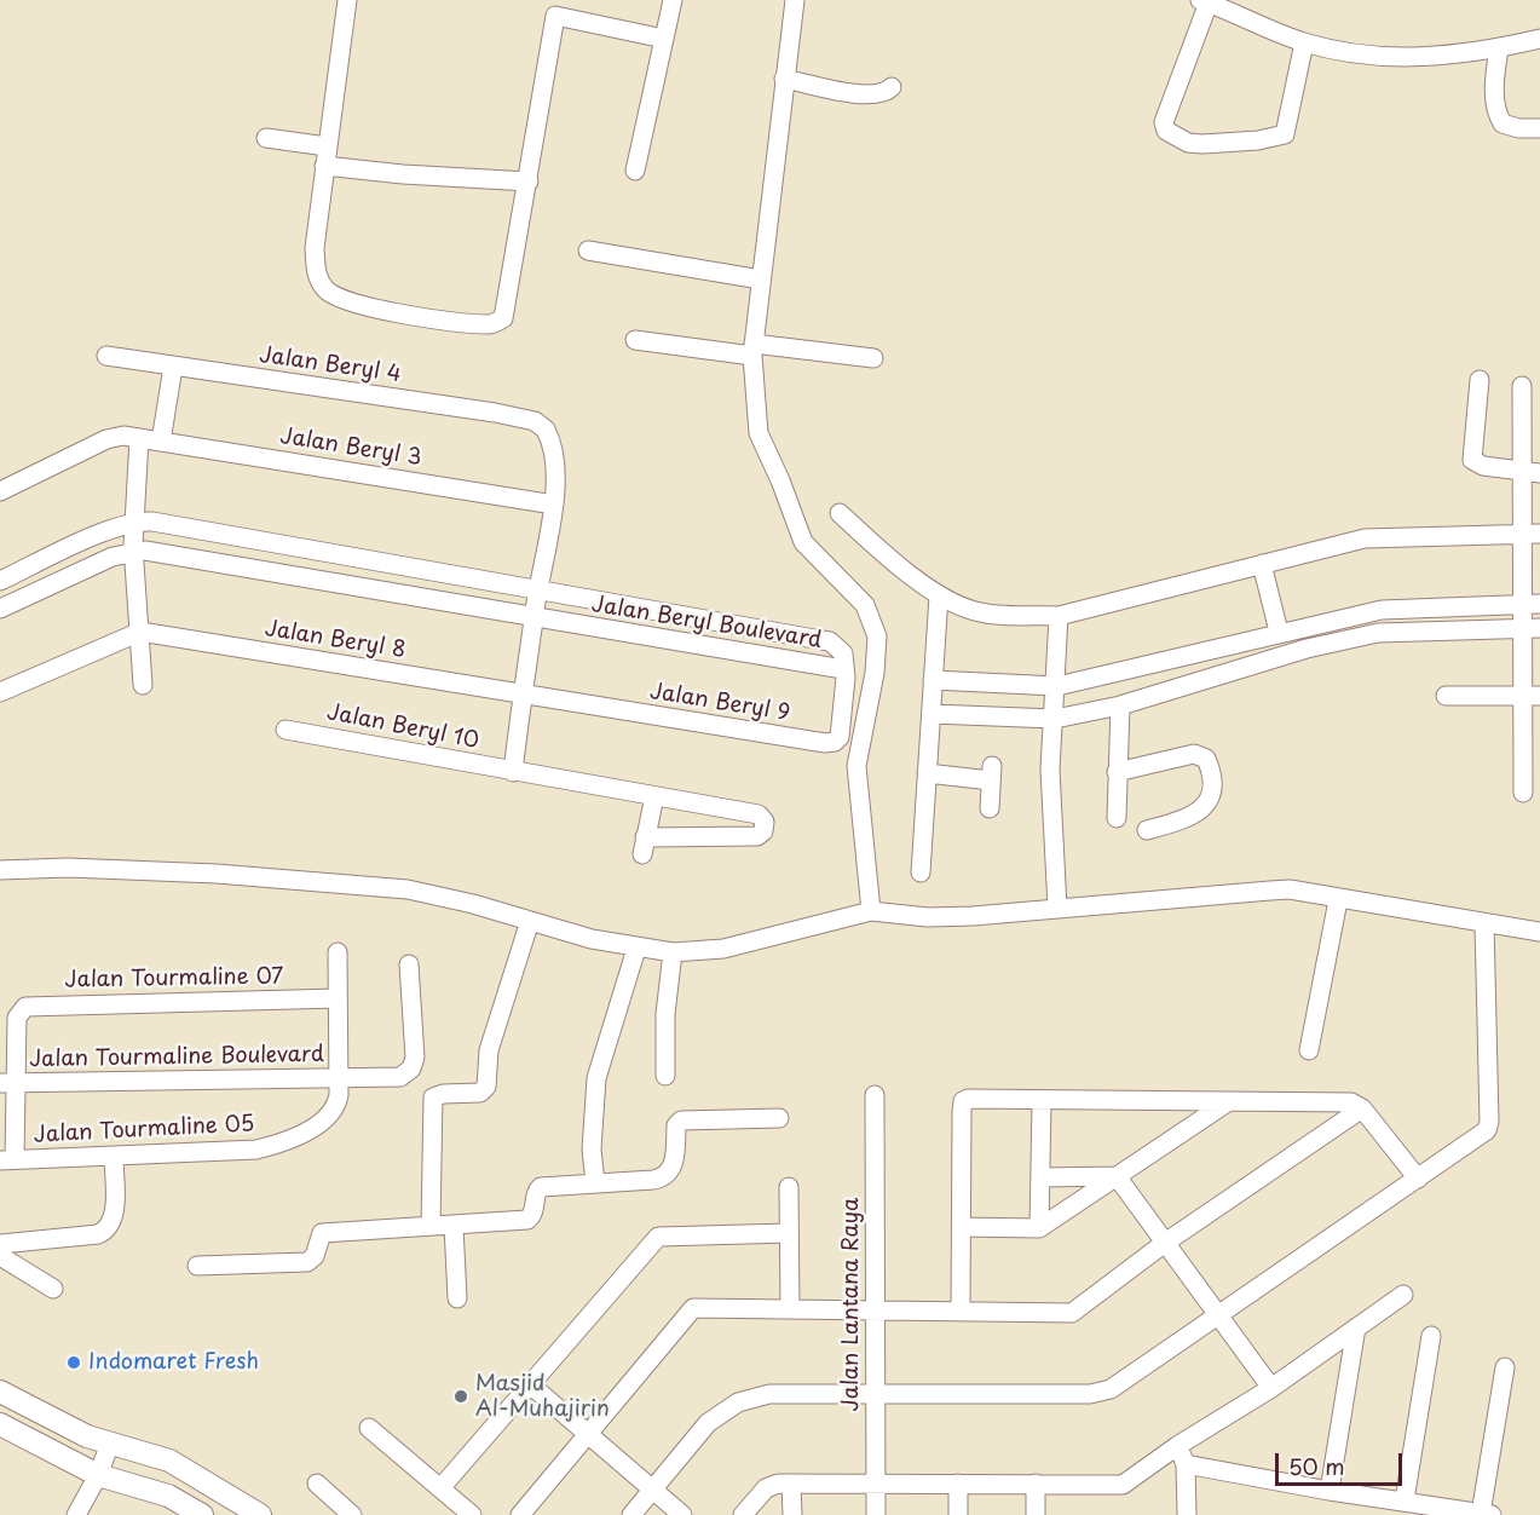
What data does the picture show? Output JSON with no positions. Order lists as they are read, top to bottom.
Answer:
{
  "streets": {
    "street": [
      "Jalan Beryl 4",
      "Jalan Beryl 3",
      "Jalan Beryl Boulevard",
      "Jalan Beryl 8",
      "Jalan Beryl 9",
      "Jalan Beryl 10",
      "Jalan Tourmaline 07",
      "Jalan Tourmaline Boulevard",
      "Jalan Tourmaline 05",
      "Jalan Lantana Raya"
    ]
  },
  "crossings": [
    ["Jalan Beryl 4", "Jalan Beryl 3"],
    ["Jalan Beryl Boulevard", "Jalan Beryl 9"],
    ["Jalan Beryl 8", "Jalan Beryl 9"],
    ["Jalan Tourmaline 07", "Jalan Tourmaline Boulevard"],
    ["Jalan Tourmaline Boulevard", "Jalan Tourmaline 05"]
  ],
  "places": ["Indomaret Fresh", "Masjid Al-Muhajirin"],
  "scale_bar": "50 m"
}
